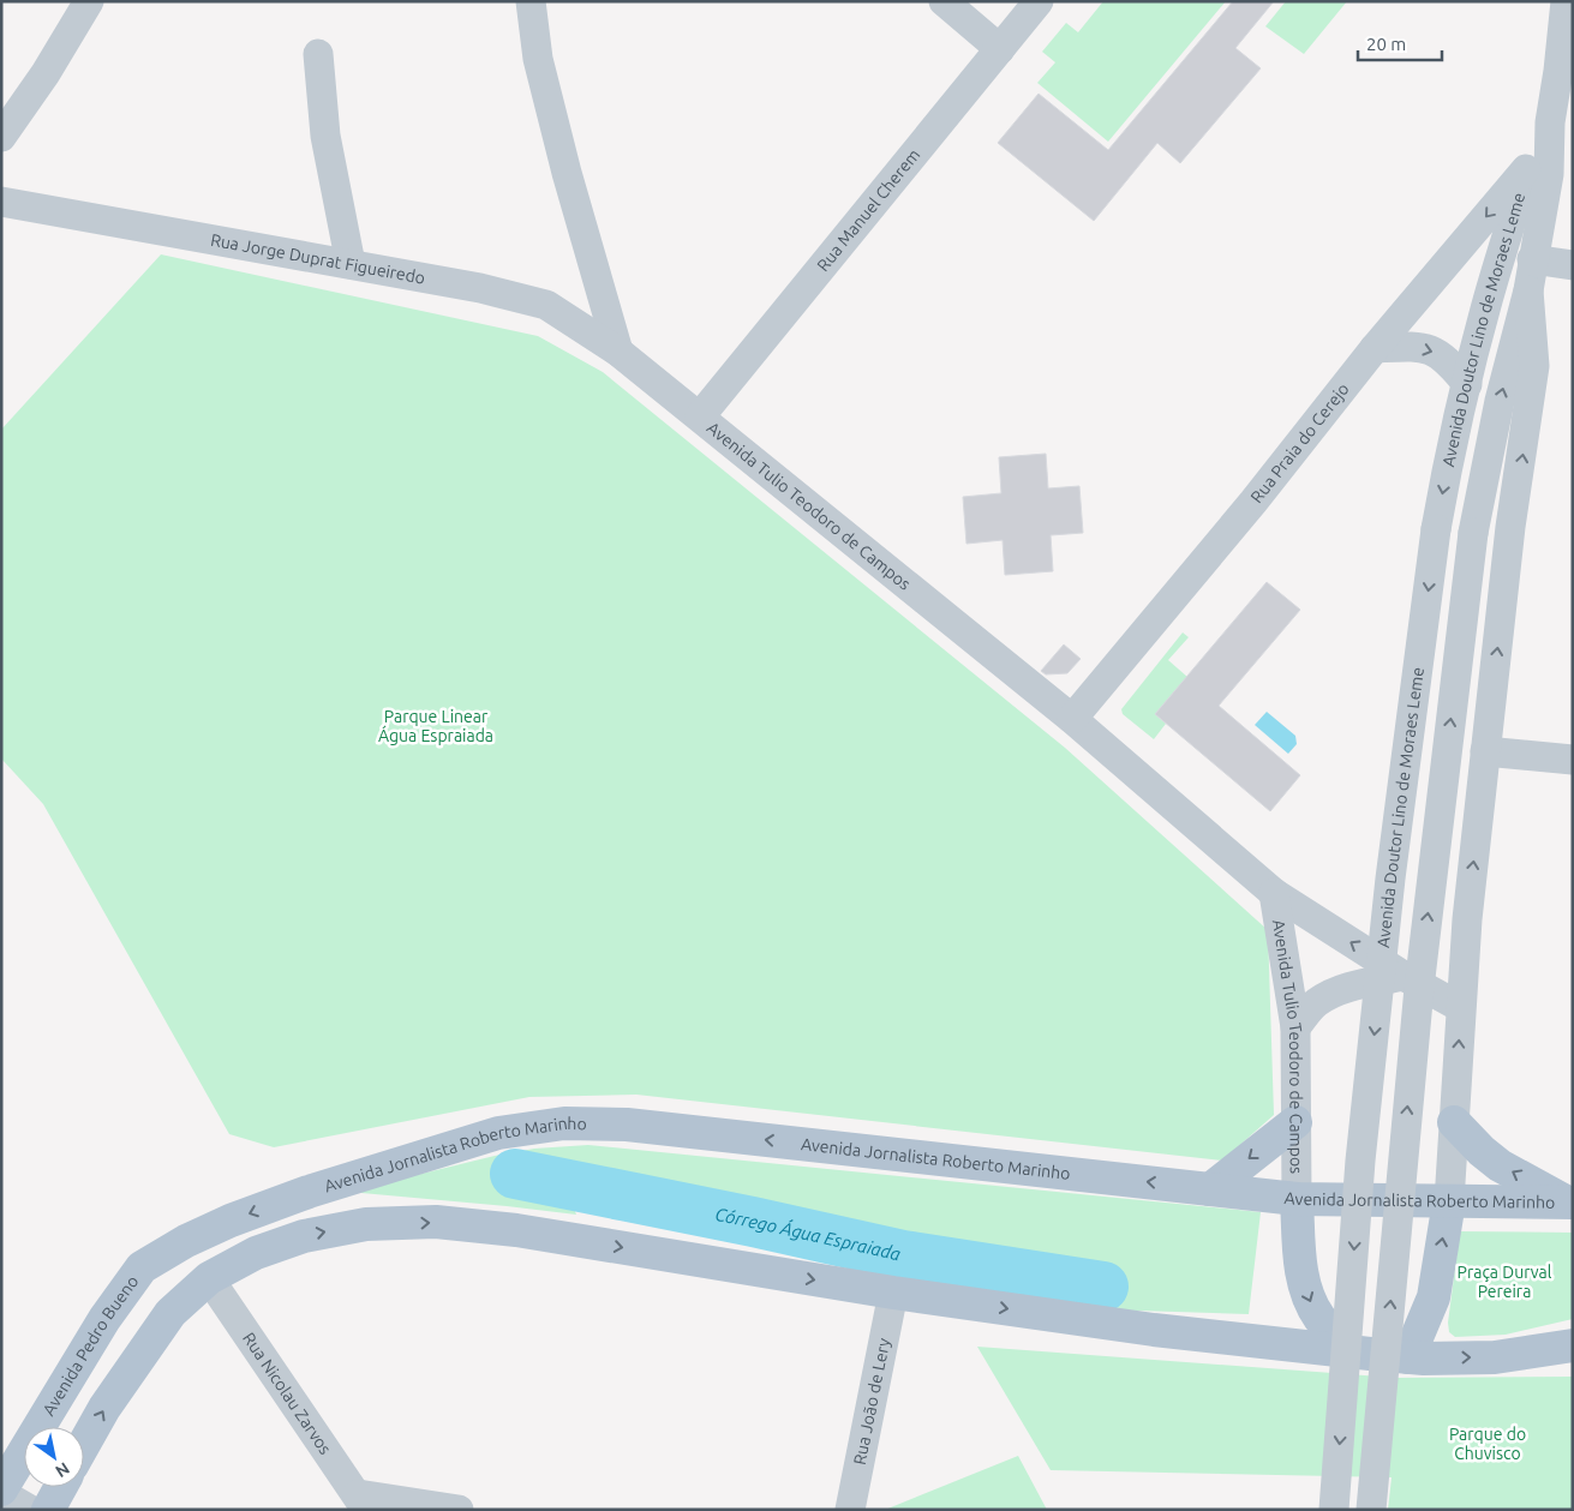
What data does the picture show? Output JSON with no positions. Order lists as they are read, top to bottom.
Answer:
{
  "streets": {
    "main road": ["Avenida Jornalista Roberto Marinho", "Avenida Pedro Bueno"],
    "street": [
      "Rua Manuel Cherem",
      "Rua Jorge Duprat Figueiredo",
      "Avenida Doutor Lino de Moraes Leme",
      "Rua Praia do Cerejo",
      "Avenida Tulio Teodoro de Campos",
      "Rua Nicolau Zarvos",
      "Rua João de Lery"
    ]
  },
  "crossings": [
    ["Rua Manuel Cherem", "Avenida Tulio Teodoro de Campos"],
    ["Rua Jorge Duprat Figueiredo", "Avenida Tulio Teodoro de Campos"],
    ["Avenida Doutor Lino de Moraes Leme", "Rua Praia do Cerejo"],
    ["Avenida Doutor Lino de Moraes Leme", "Avenida Tulio Teodoro de Campos"],
    ["Avenida Doutor Lino de Moraes Leme", "Avenida Jornalista Roberto Marinho"],
    ["Rua Praia do Cerejo", "Avenida Tulio Teodoro de Campos"],
    ["Avenida Tulio Teodoro de Campos", "Avenida Jornalista Roberto Marinho"],
    ["Avenida Jornalista Roberto Marinho", "Avenida Pedro Bueno"]
  ],
  "water": ["Córrego Água Espraiada"],
  "parks": ["Parque Linear Água Espraiada", "Praça Durval Pereira", "Parque do Chuvisco"],
  "scale_bar": "20 m",
  "north": "bottom right"
}
